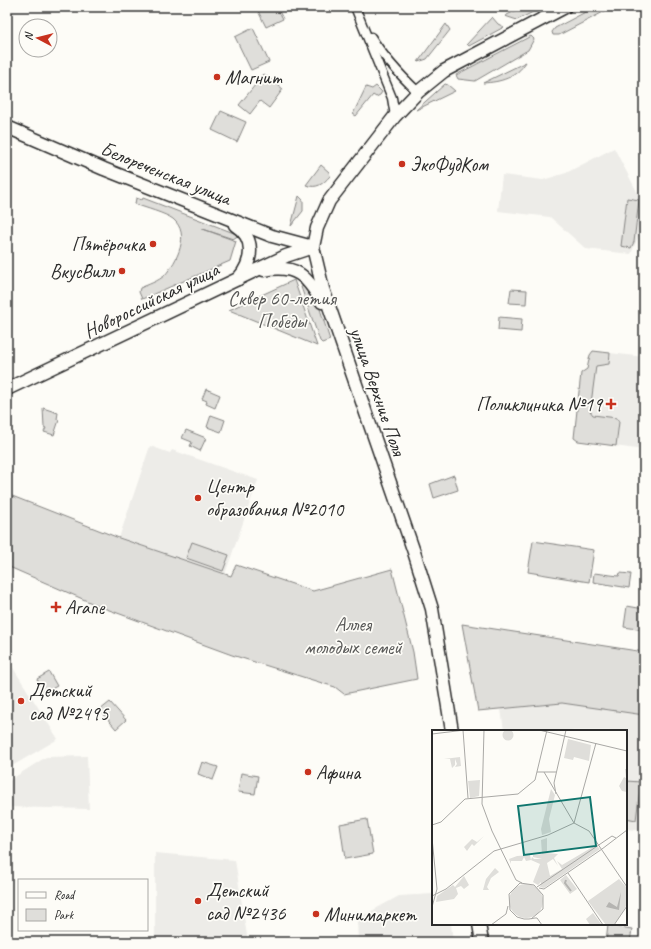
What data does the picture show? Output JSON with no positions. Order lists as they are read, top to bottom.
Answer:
{
  "streets": {
    "main road": ["Белореченская улица", "Новороссийская улица", "улица Верхние Поля"]
  },
  "crossings": [
    ["Белореченская улица", "Новороссийская улица"],
    ["Белореченская улица", "улица Верхние Поля"],
    ["Новороссийская улица", "улица Верхние Поля"]
  ],
  "parks": ["Сквер 60-летия Победы", "Аллея молодых семей"],
  "places": {
    "other": [
      "Магнит",
      "ЭкоФудКом",
      "Пятёрочка",
      "ВкусВилл",
      "Центр образования №2010",
      "Детский сад №2495",
      "Афина",
      "Детский сад №2436",
      "Минимаркет"
    ],
    "health": ["Поликлиника №19", "Агапе"]
  },
  "legend": ["Road", "Park"],
  "north": "left"
}
